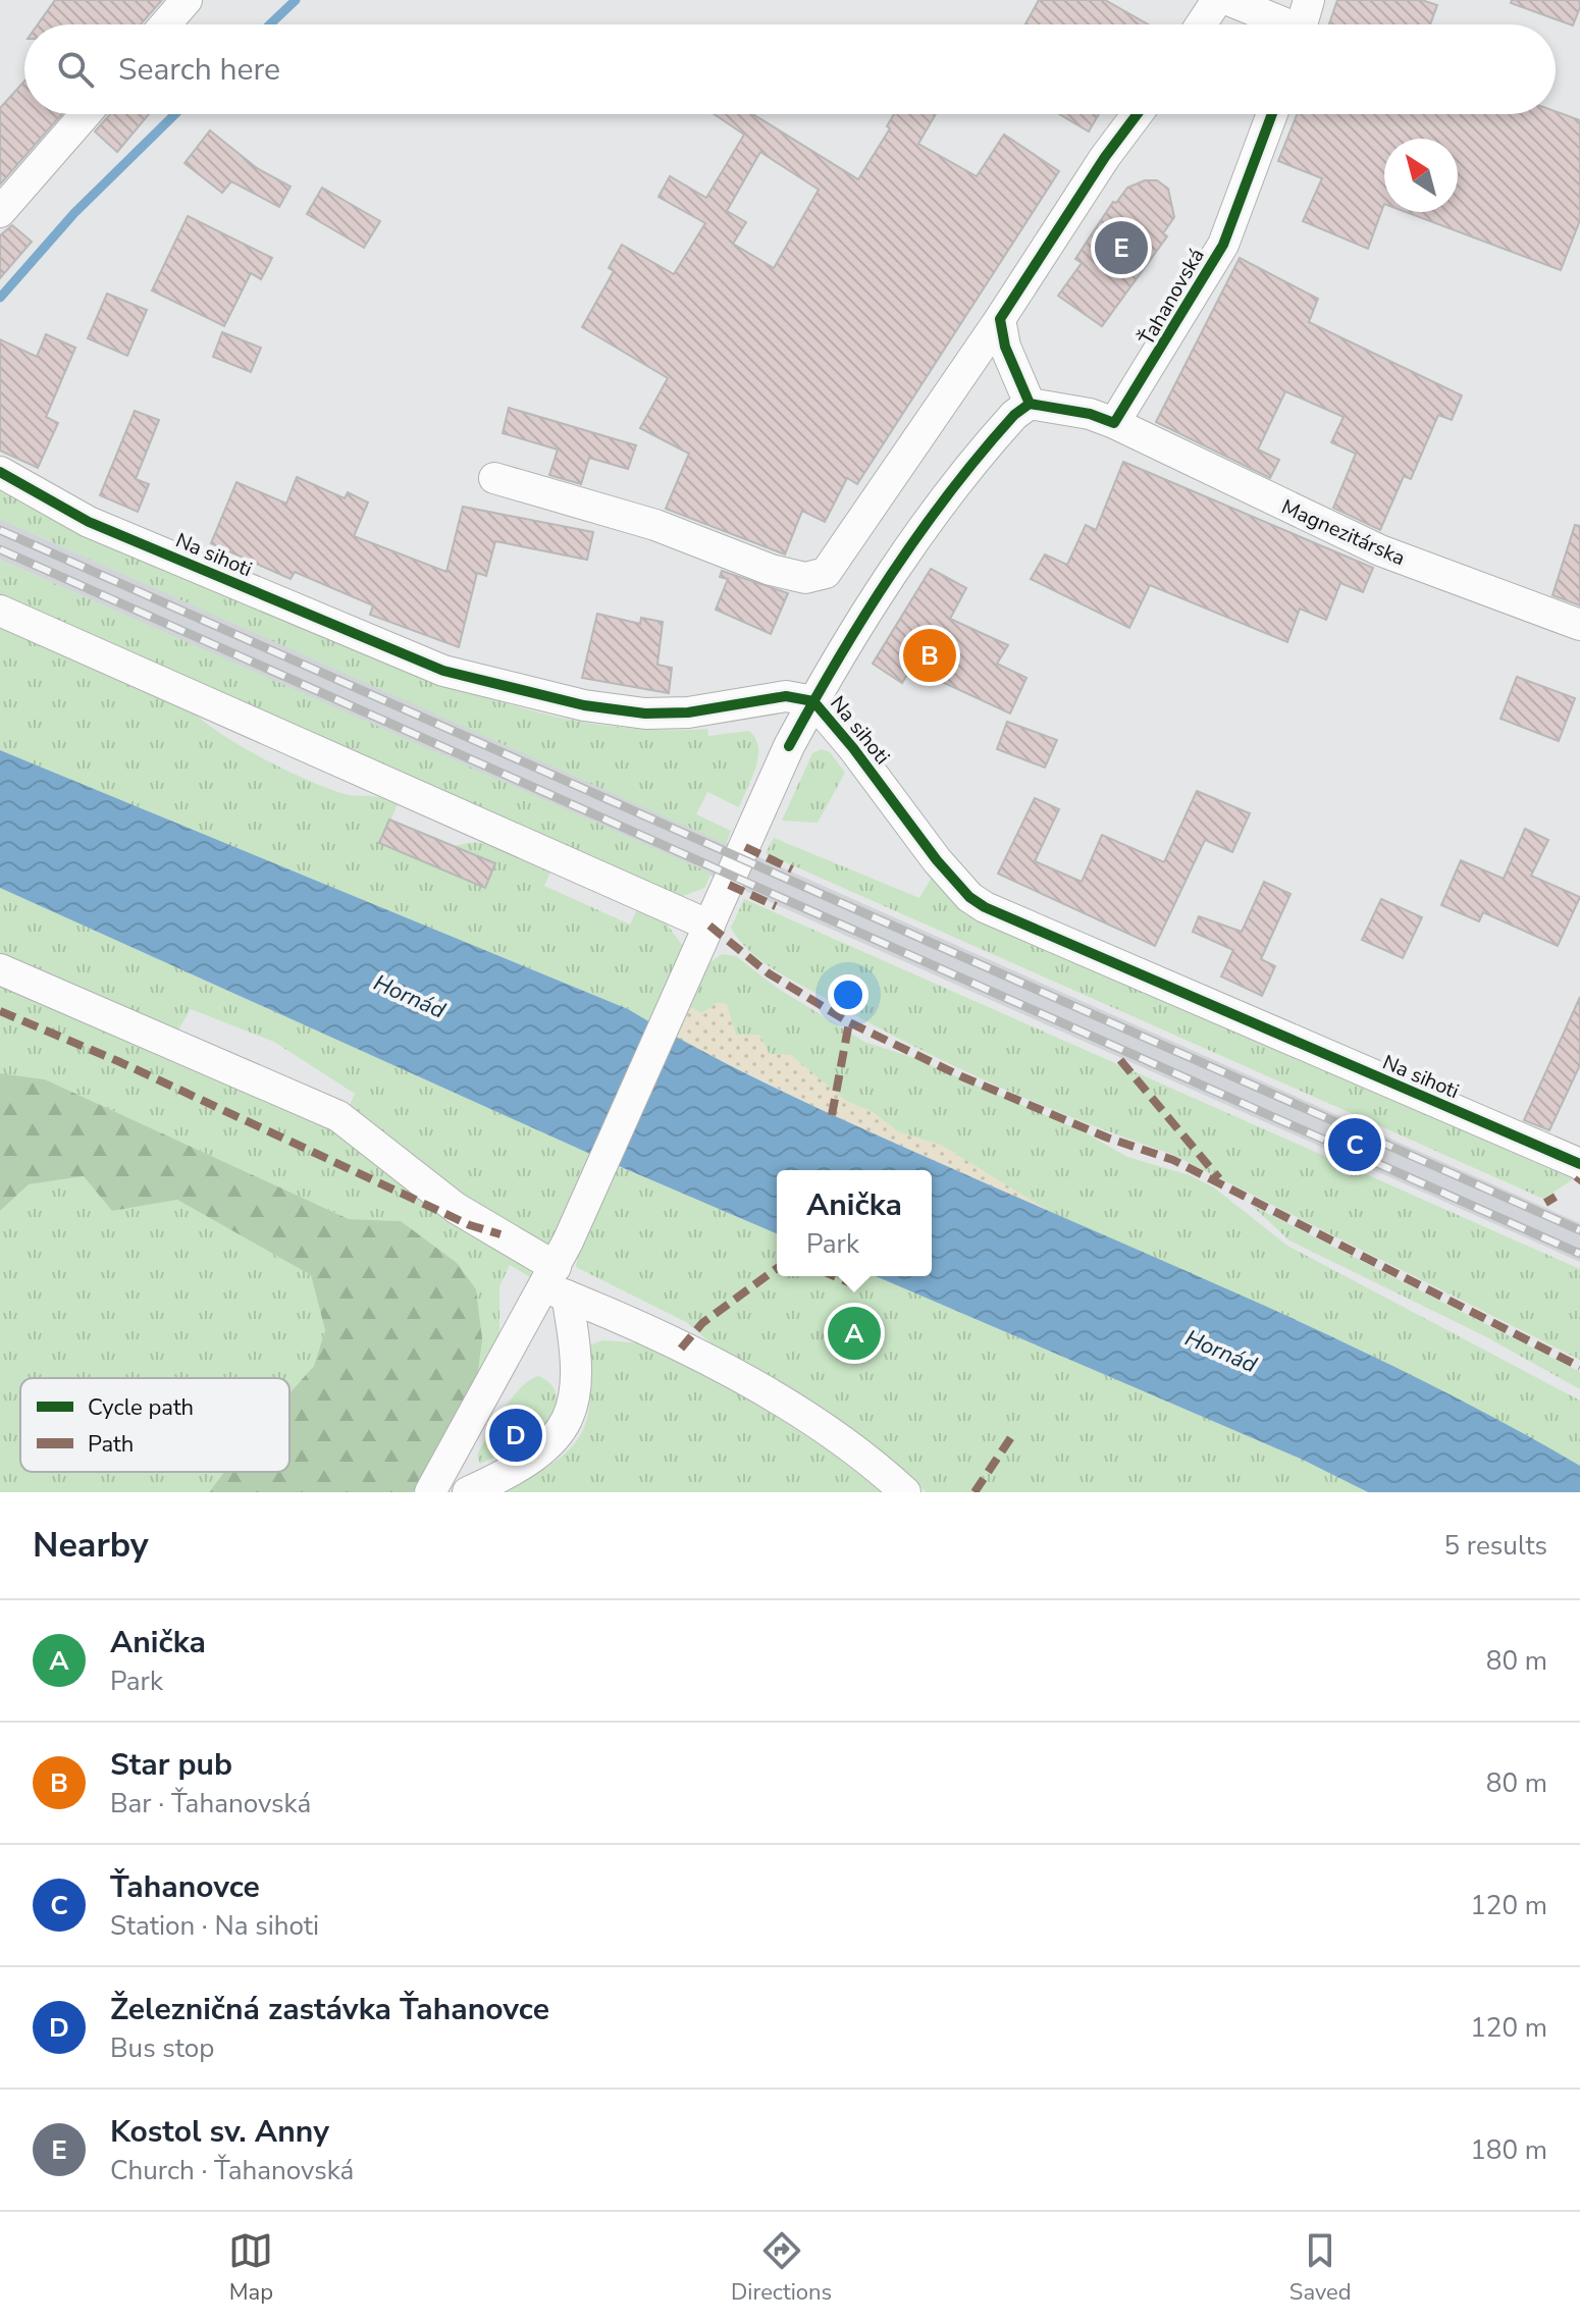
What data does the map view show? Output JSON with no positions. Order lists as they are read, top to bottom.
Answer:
{
  "streets": {
    "street": ["Ťahanovská", "Magnezitárska", "Na sihoti"]
  },
  "crossings": [
    ["Ťahanovská", "Magnezitárska"]
  ],
  "water": ["Hornád"],
  "legend": ["Cycle path", "Path"],
  "north": "top left",
  "page": {
    "search": "Search here",
    "pins": [
      "E",
      "B",
      "C",
      "A",
      "D"
    ],
    "popup": ["Anička", "Park"],
    "heading": ["Nearby", "5 results"],
    "list": [
      {
        "mark": "A",
        "name": "Anička",
        "note": "Park",
        "value": "80 m"
      },
      {
        "mark": "B",
        "name": "Star pub",
        "note": "Bar · Ťahanovská",
        "value": "80 m"
      },
      {
        "mark": "C",
        "name": "Ťahanovce",
        "note": "Station · Na sihoti",
        "value": "120 m"
      },
      {
        "mark": "D",
        "name": "Železničná zastávka Ťahanovce",
        "note": "Bus stop",
        "value": "120 m"
      },
      {
        "mark": "E",
        "name": "Kostol sv. Anny",
        "note": "Church · Ťahanovská",
        "value": "180 m"
      }
    ],
    "nav": ["Map", "Directions", "Saved"]
  }
}
